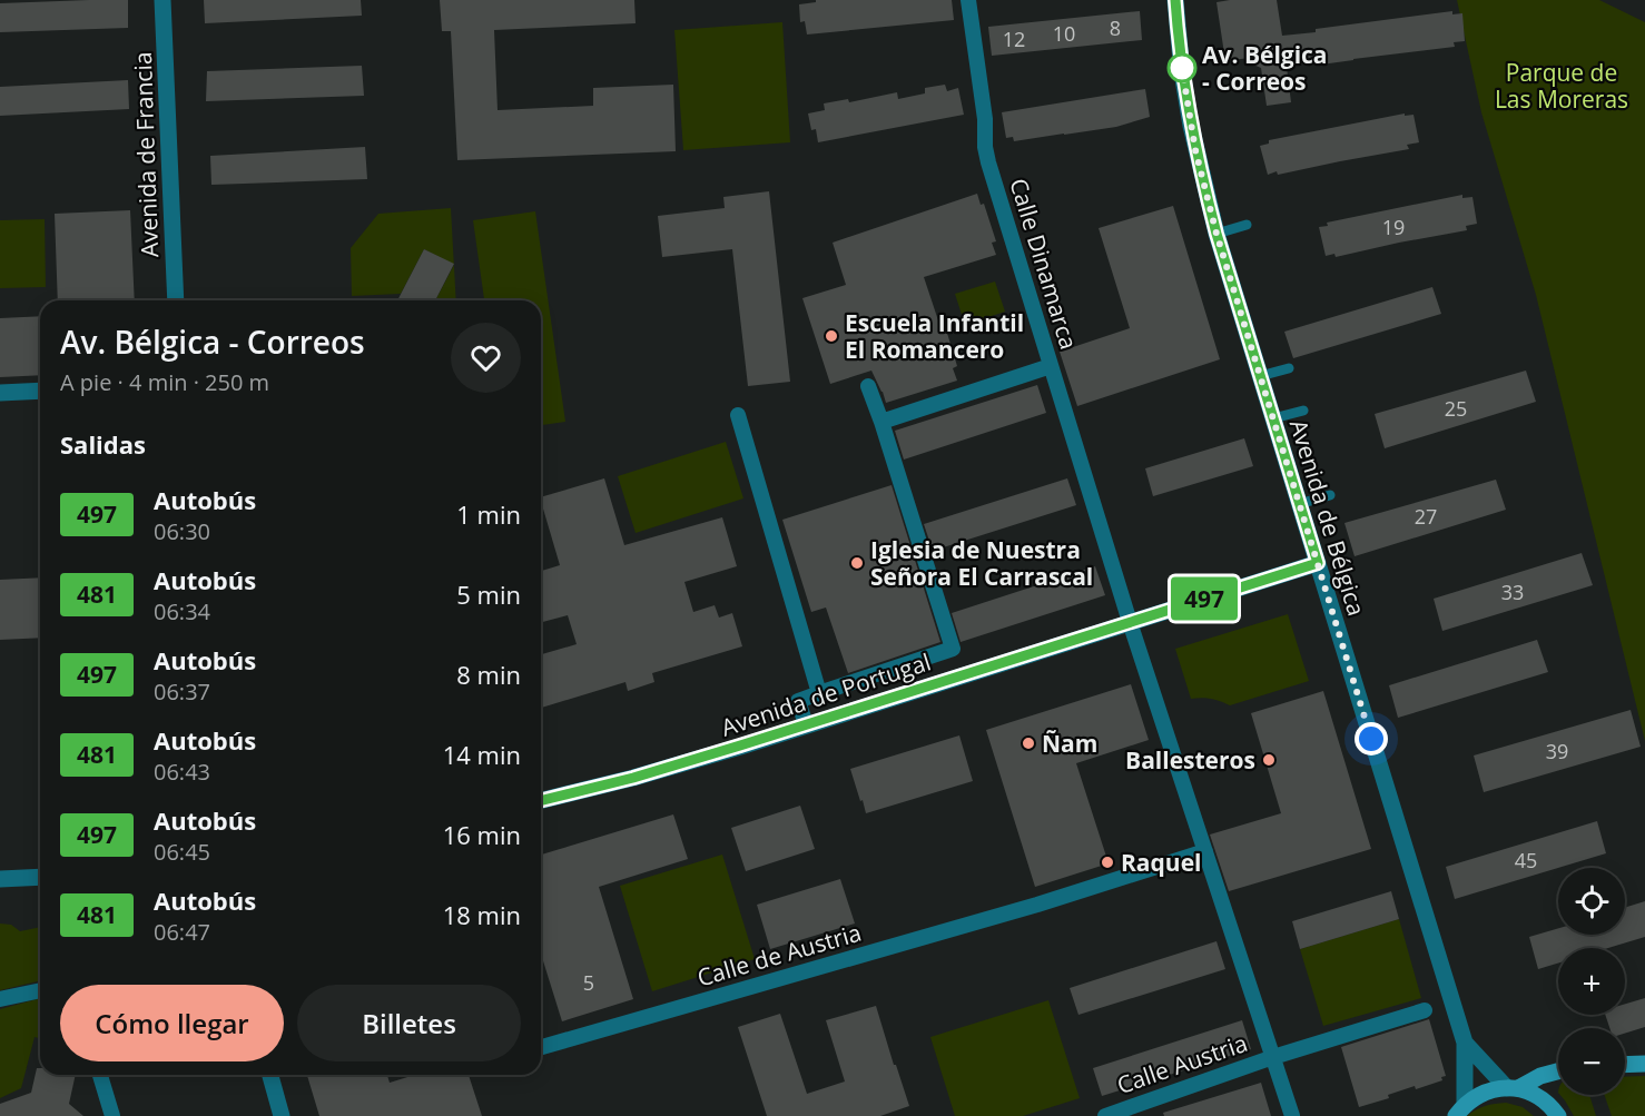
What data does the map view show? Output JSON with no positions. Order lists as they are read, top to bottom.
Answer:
{
  "streets": {
    "street": [
      "Avenida de Francia",
      "Calle Dinamarca",
      "Avenida de Bélgica",
      "Avenida de Portugal",
      "Calle de Austria",
      "Calle Austria"
    ]
  },
  "crossings": [
    ["Avenida de Bélgica", "Avenida de Portugal"]
  ],
  "parks": ["Parque de Las Moreras"],
  "places": [
    "Av. Bélgica - Correos",
    "Escuela Infantil El Romancero",
    "Iglesia de Nuestra Señora El Carrascal",
    "Ñam",
    "Ballesteros",
    "Raquel"
  ],
  "lines": ["bus line 497"],
  "house_numbers": [
    "8",
    "10",
    "12",
    "19",
    "25",
    "27",
    "33",
    "39",
    "45",
    "5"
  ],
  "page": {
    "on_map": "497",
    "heading": [
      ["Av. Bélgica - Correos", "A pie · 4 min · 250 m"],
      "Salidas"
    ],
    "list": [
      {
        "mark": "497",
        "name": "Autobús",
        "note": "06:30",
        "value": "1 min"
      },
      {
        "mark": "481",
        "name": "Autobús",
        "note": "06:34",
        "value": "5 min"
      },
      {
        "mark": "497",
        "name": "Autobús",
        "note": "06:37",
        "value": "8 min"
      },
      {
        "mark": "481",
        "name": "Autobús",
        "note": "06:43",
        "value": "14 min"
      },
      {
        "mark": "497",
        "name": "Autobús",
        "note": "06:45",
        "value": "16 min"
      },
      {
        "mark": "481",
        "name": "Autobús",
        "note": "06:47",
        "value": "18 min"
      }
    ],
    "map_buttons": ["+", "−"],
    "buttons": ["Cómo llegar", "Billetes"]
  }
}
